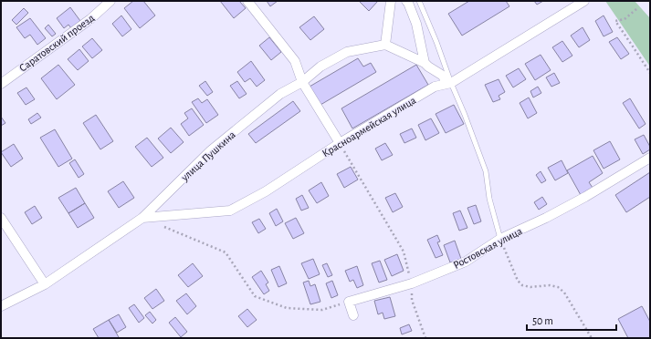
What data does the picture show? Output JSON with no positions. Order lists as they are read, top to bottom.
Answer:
{
  "streets": {
    "street": [
      "Саратовский проезд",
      "Красноармейская улица",
      "улица Пушкина",
      "Ростовская улица"
    ]
  },
  "crossings": [
    ["Красноармейская улица", "улица Пушкина"]
  ],
  "scale_bar": "50 m"
}
